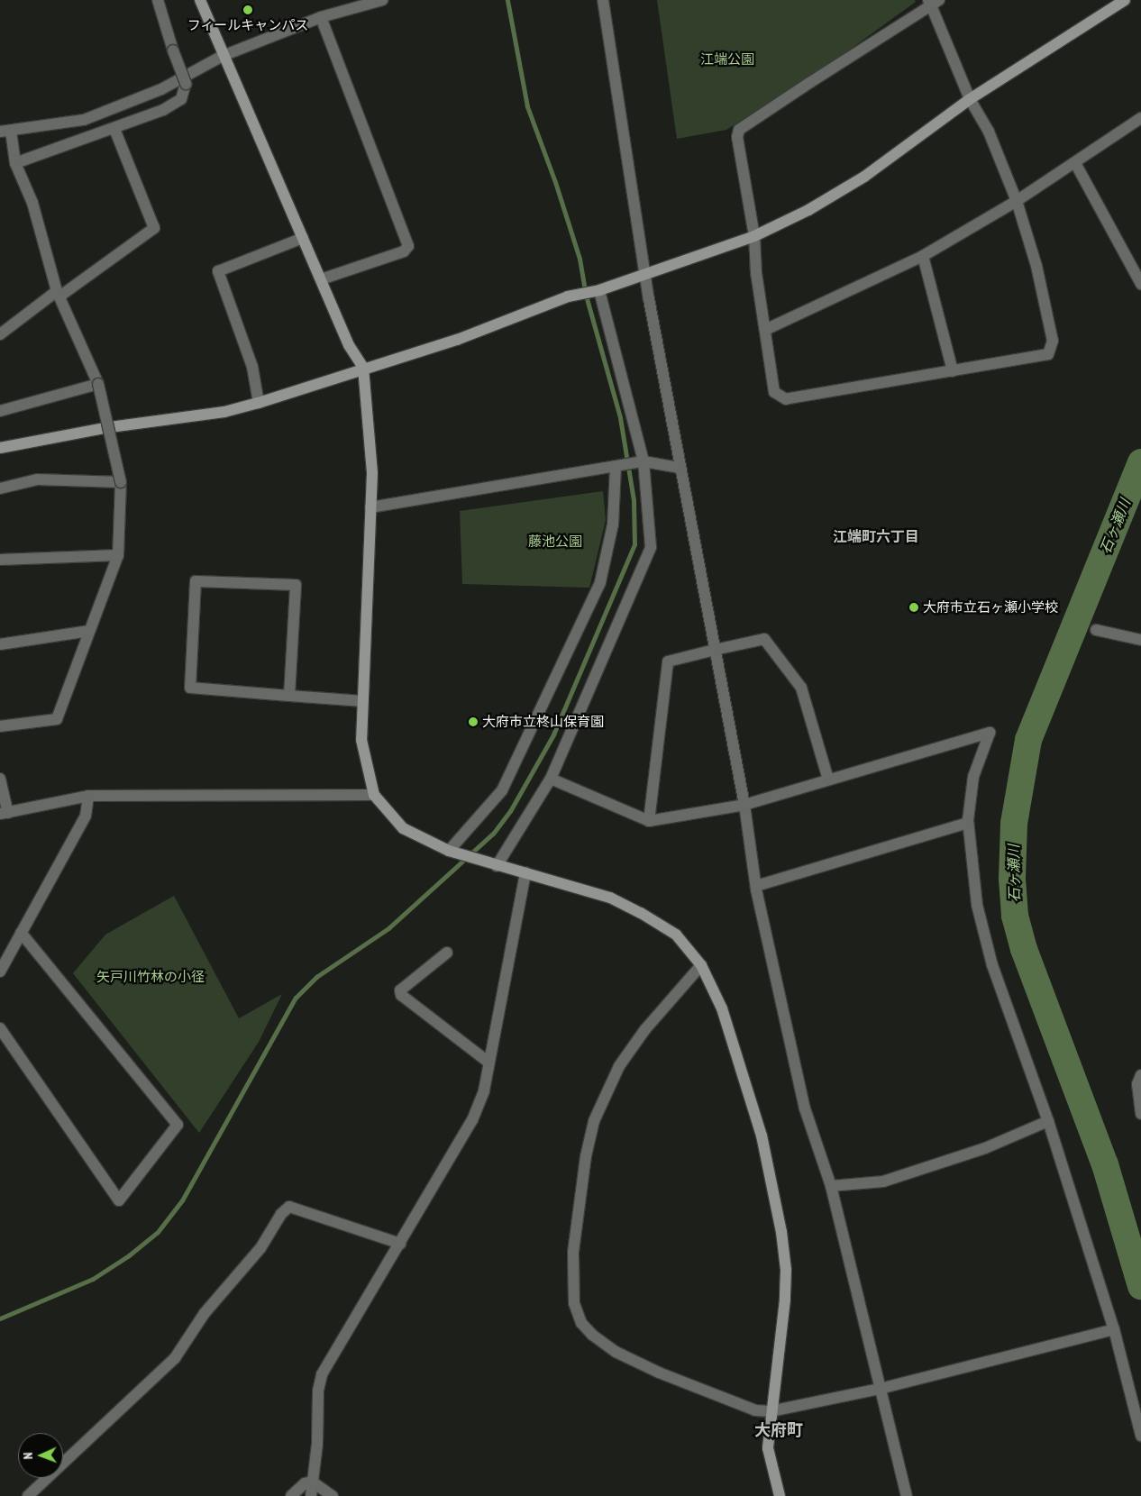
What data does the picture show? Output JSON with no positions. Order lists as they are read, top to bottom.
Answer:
{
  "districts": ["江端町六丁目", "大府町"],
  "water": ["石ヶ瀬川"],
  "parks": ["江端公園", "藤池公園", "矢戸川竹林の小径"],
  "places": ["フィールキャンパス", "大府市立石ヶ瀬小学校", "大府市立柊山保育園"],
  "north": "left"
}
